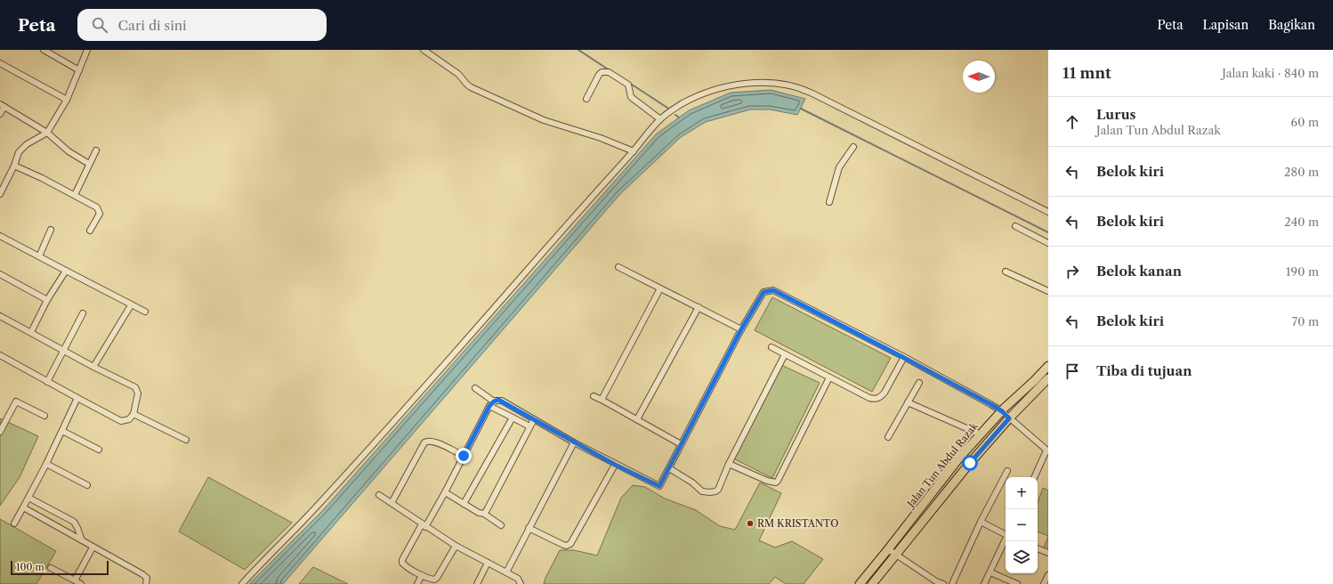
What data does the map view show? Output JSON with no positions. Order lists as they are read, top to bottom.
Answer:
{
  "streets": {
    "main road": ["Jalan Tun Abdul Razak"]
  },
  "places": ["RM KRISTANTO"],
  "scale_bar": "100 m",
  "north": "left",
  "page": {
    "header": "Peta",
    "search": "Cari di sini",
    "nav": ["Peta", "Lapisan", "Bagikan"],
    "heading": ["11 mnt", "Jalan kaki · 840 m"],
    "list": [
      ["Lurus", "Jalan Tun Abdul Razak", "60 m"],
      ["Belok kiri", "280 m"],
      ["Belok kiri", "240 m"],
      ["Belok kanan", "190 m"],
      ["Belok kiri", "70 m"],
      "Tiba di tujuan"
    ],
    "map_buttons": ["+", "−"],
    "scale": "100 m"
  }
}
